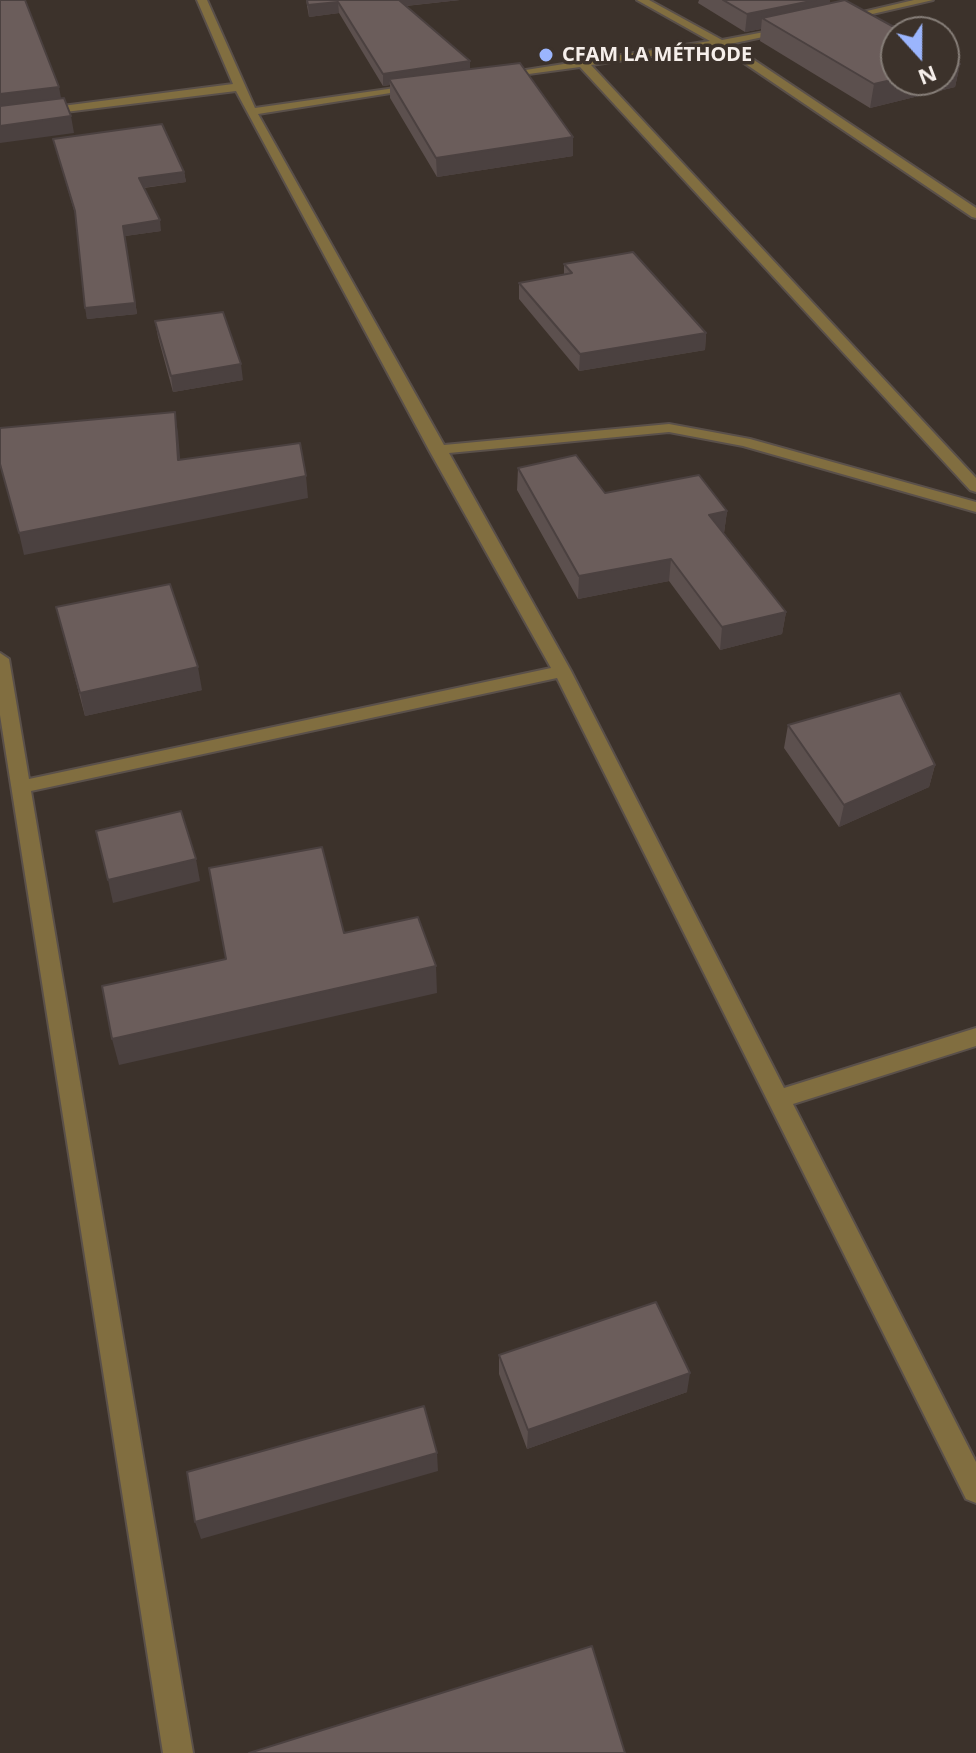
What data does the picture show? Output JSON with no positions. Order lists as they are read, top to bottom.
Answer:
{
  "places": ["CFAM LA MÉTHODE"],
  "north": "bottom"
}
